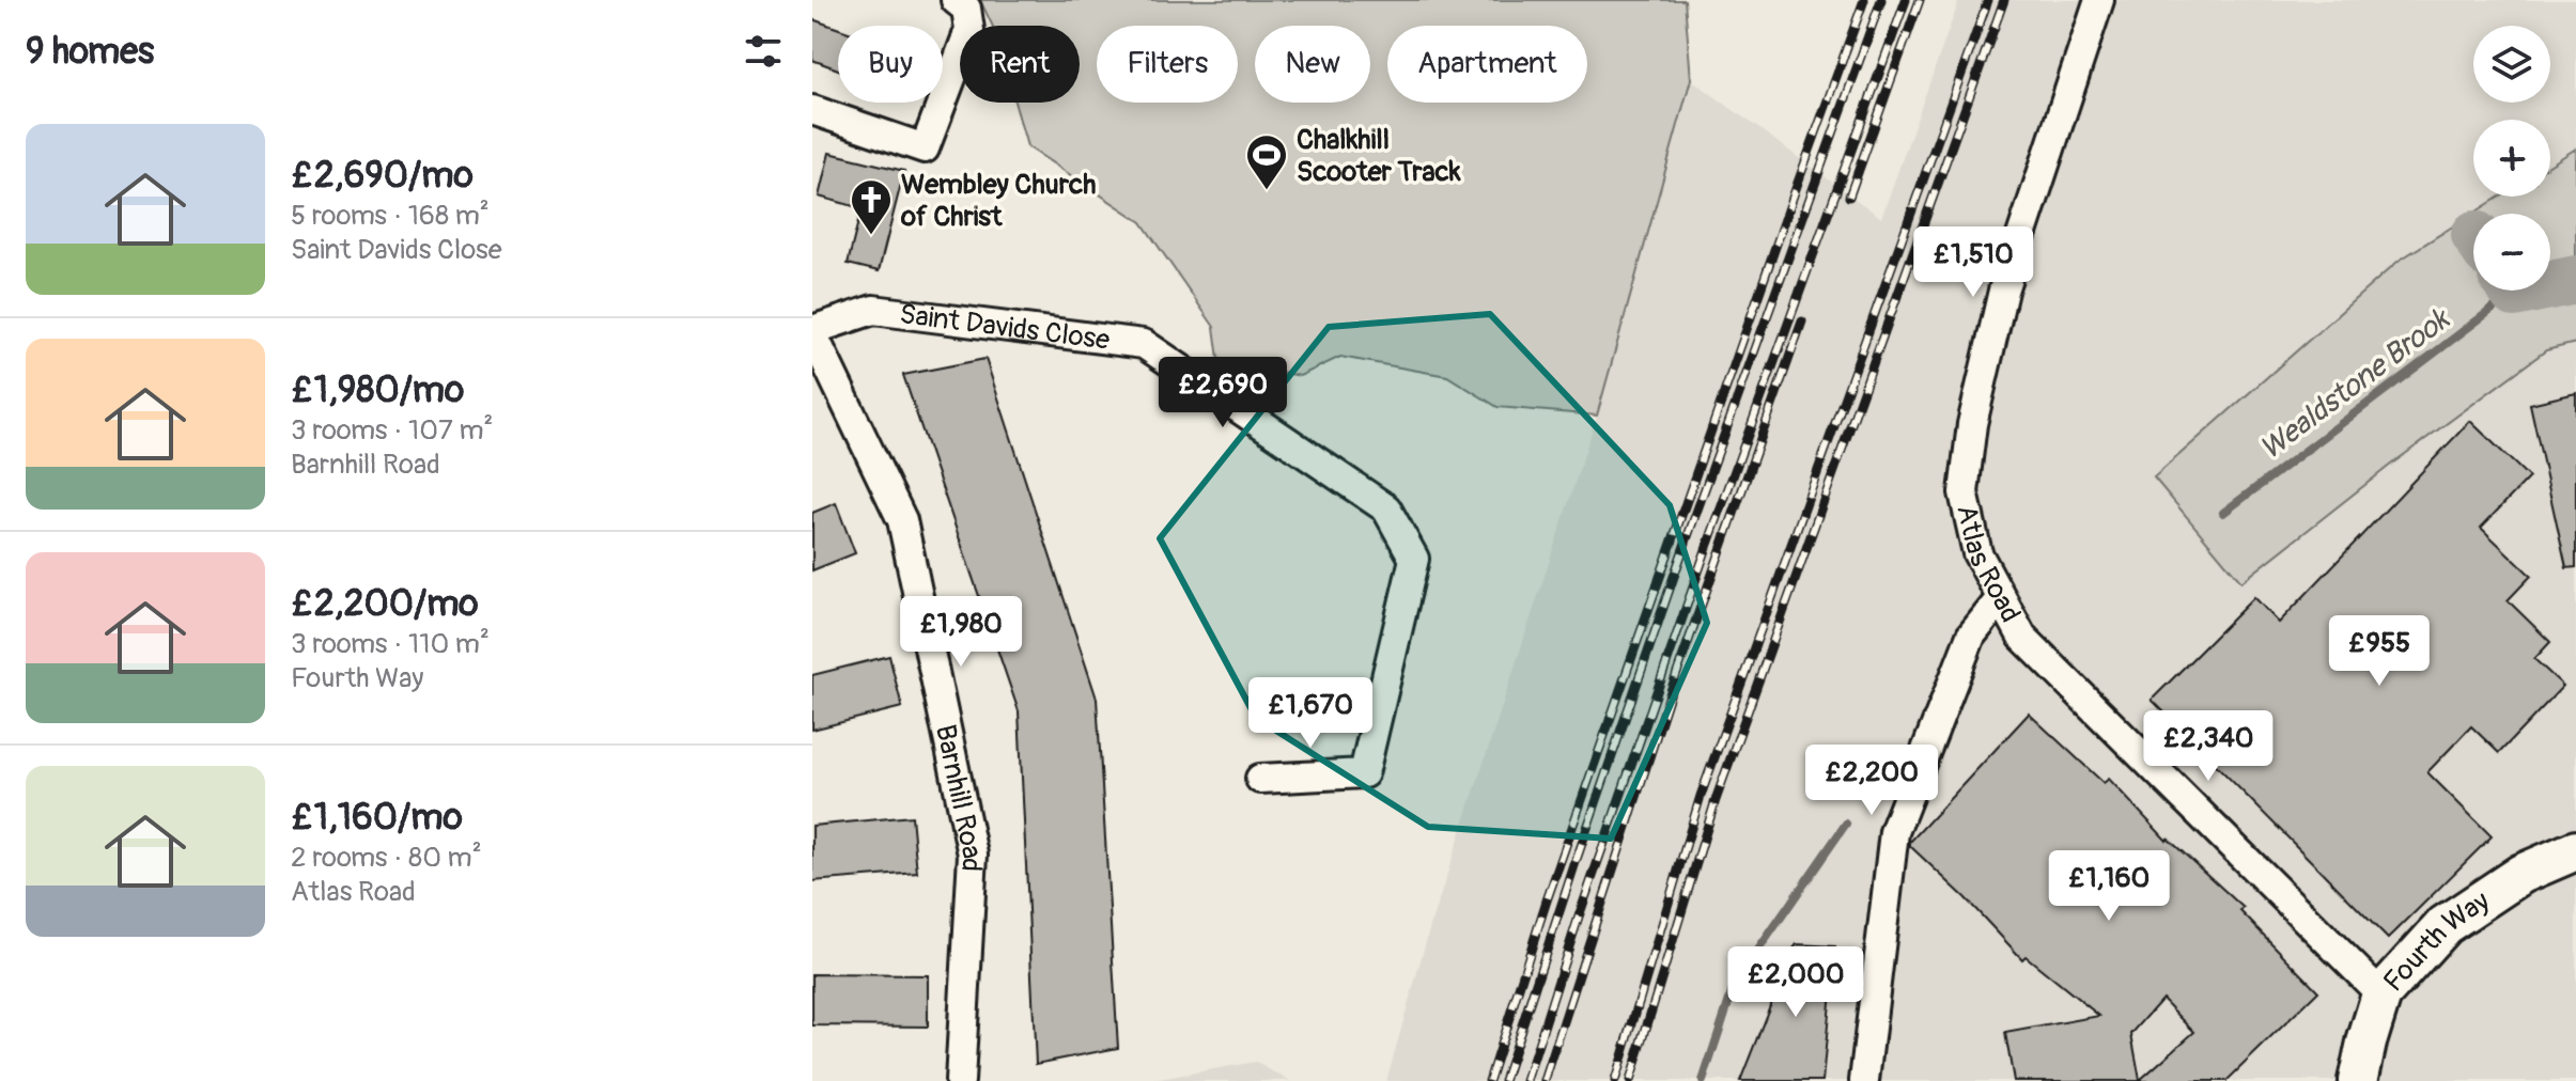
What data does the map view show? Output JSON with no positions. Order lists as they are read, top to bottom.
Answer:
{
  "streets": {
    "main road": ["Fourth Way"],
    "street": ["Saint Davids Close", "Atlas Road", "Barnhill Road"]
  },
  "crossings": [
    ["Saint Davids Close", "Barnhill Road"],
    ["Atlas Road", "Fourth Way"]
  ],
  "water": ["Wealdstone Brook"],
  "places": {
    "sports": ["Chalkhill Scooter Track"],
    "church": ["Wembley Church of Christ"]
  },
  "page": {
    "heading": "9 homes",
    "map_buttons": ["+", "−"],
    "chip": [
      "Buy",
      "Rent",
      "Filters",
      "New",
      "Apartment"
    ],
    "list": [
      {
        "name": "£2,690/mo",
        "note": "5 rooms · 168 m² · Saint Davids Close"
      },
      {
        "name": "£1,980/mo",
        "note": "3 rooms · 107 m² · Barnhill Road"
      },
      {
        "name": "£2,200/mo",
        "note": "3 rooms · 110 m² · Fourth Way"
      },
      {
        "name": "£1,160/mo",
        "note": "2 rooms · 80 m² · Atlas Road"
      }
    ],
    "price": [
      "£1,510",
      "£2,690",
      "£1,980",
      "£955",
      "£1,670",
      "£2,340",
      "£2,200",
      "£1,160",
      "£2,000"
    ]
  }
}
